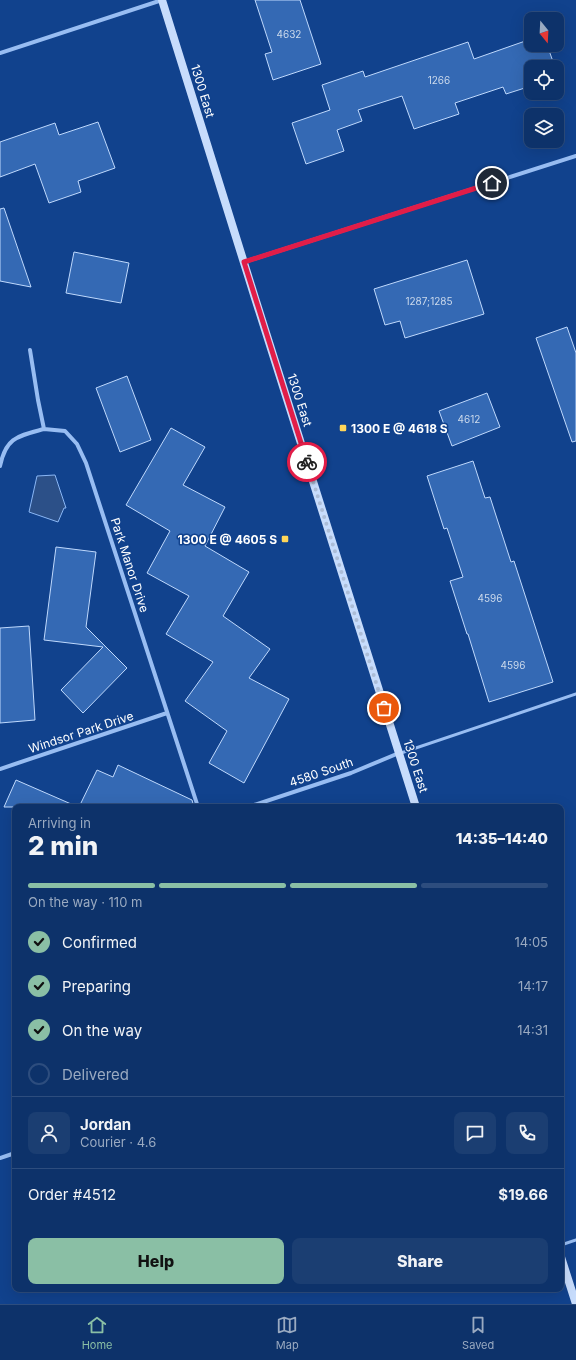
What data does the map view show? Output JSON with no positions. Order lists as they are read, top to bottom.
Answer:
{
  "streets": {
    "main road": ["1300 East"],
    "street": ["Park Manor Drive", "Windsor Park Drive", "4580 South"]
  },
  "crossings": [
    ["1300 East", "4580 South"],
    ["Park Manor Drive", "Windsor Park Drive"]
  ],
  "places": {
    "transit": ["1300 E @ 4618 S", "1300 E @ 4605 S"]
  },
  "house_numbers": [
    "4632",
    "1266",
    "1287;1285",
    "4612",
    "4596",
    "4596"
  ],
  "north": "bottom",
  "page": {
    "heading": ["2 min", "Arriving in", "14:35–14:40"],
    "panel": [
      "Jordan",
      "Courier · 4.6",
      "Order #4512",
      "$19.66"
    ],
    "bar": "On the way · 110 m",
    "list": [
      ["Confirmed", "14:05"],
      ["Preparing", "14:17"],
      ["On the way", "14:31"],
      "Delivered"
    ],
    "buttons": ["Help", "Share"],
    "tabs": ["Home", "Map", "Saved"]
  }
}
